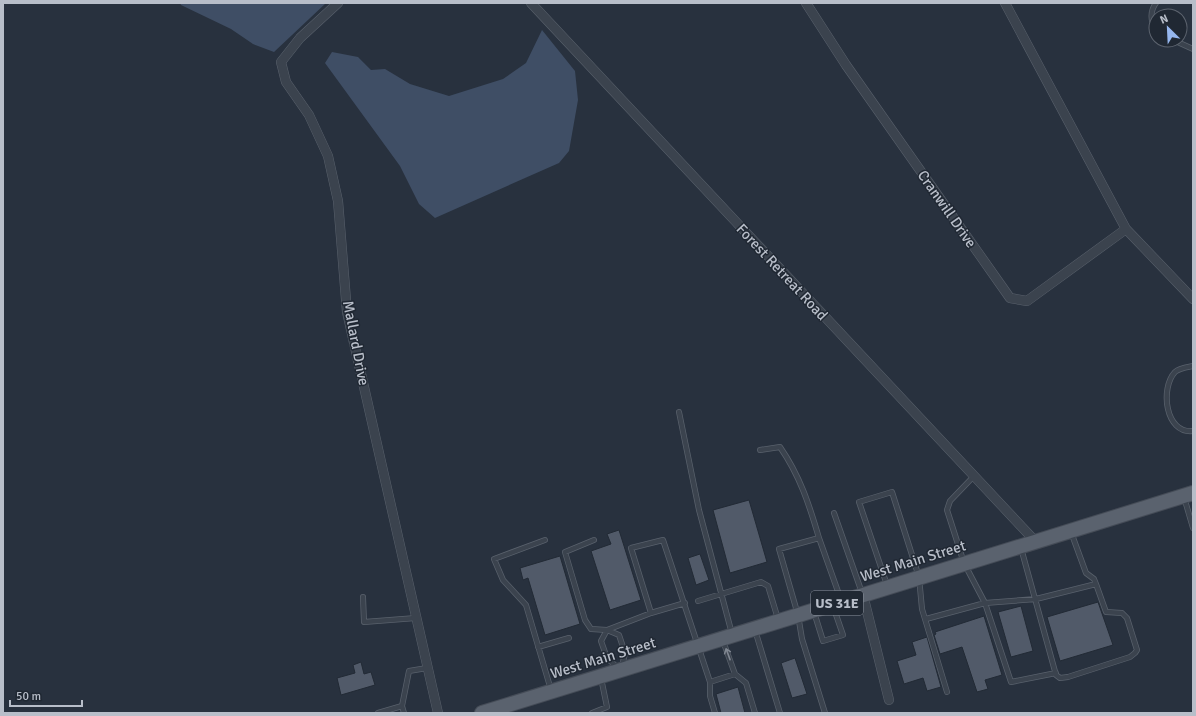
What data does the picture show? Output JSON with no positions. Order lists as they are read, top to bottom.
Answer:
{
  "streets": {
    "main road": ["West Main Street", "US 31E"],
    "street": ["Cranwill Drive", "Forest Retreat Road", "Mallard Drive"]
  },
  "crossings": [
    ["Forest Retreat Road", "West Main Street"]
  ],
  "scale_bar": "50 m",
  "north": "top left"
}
